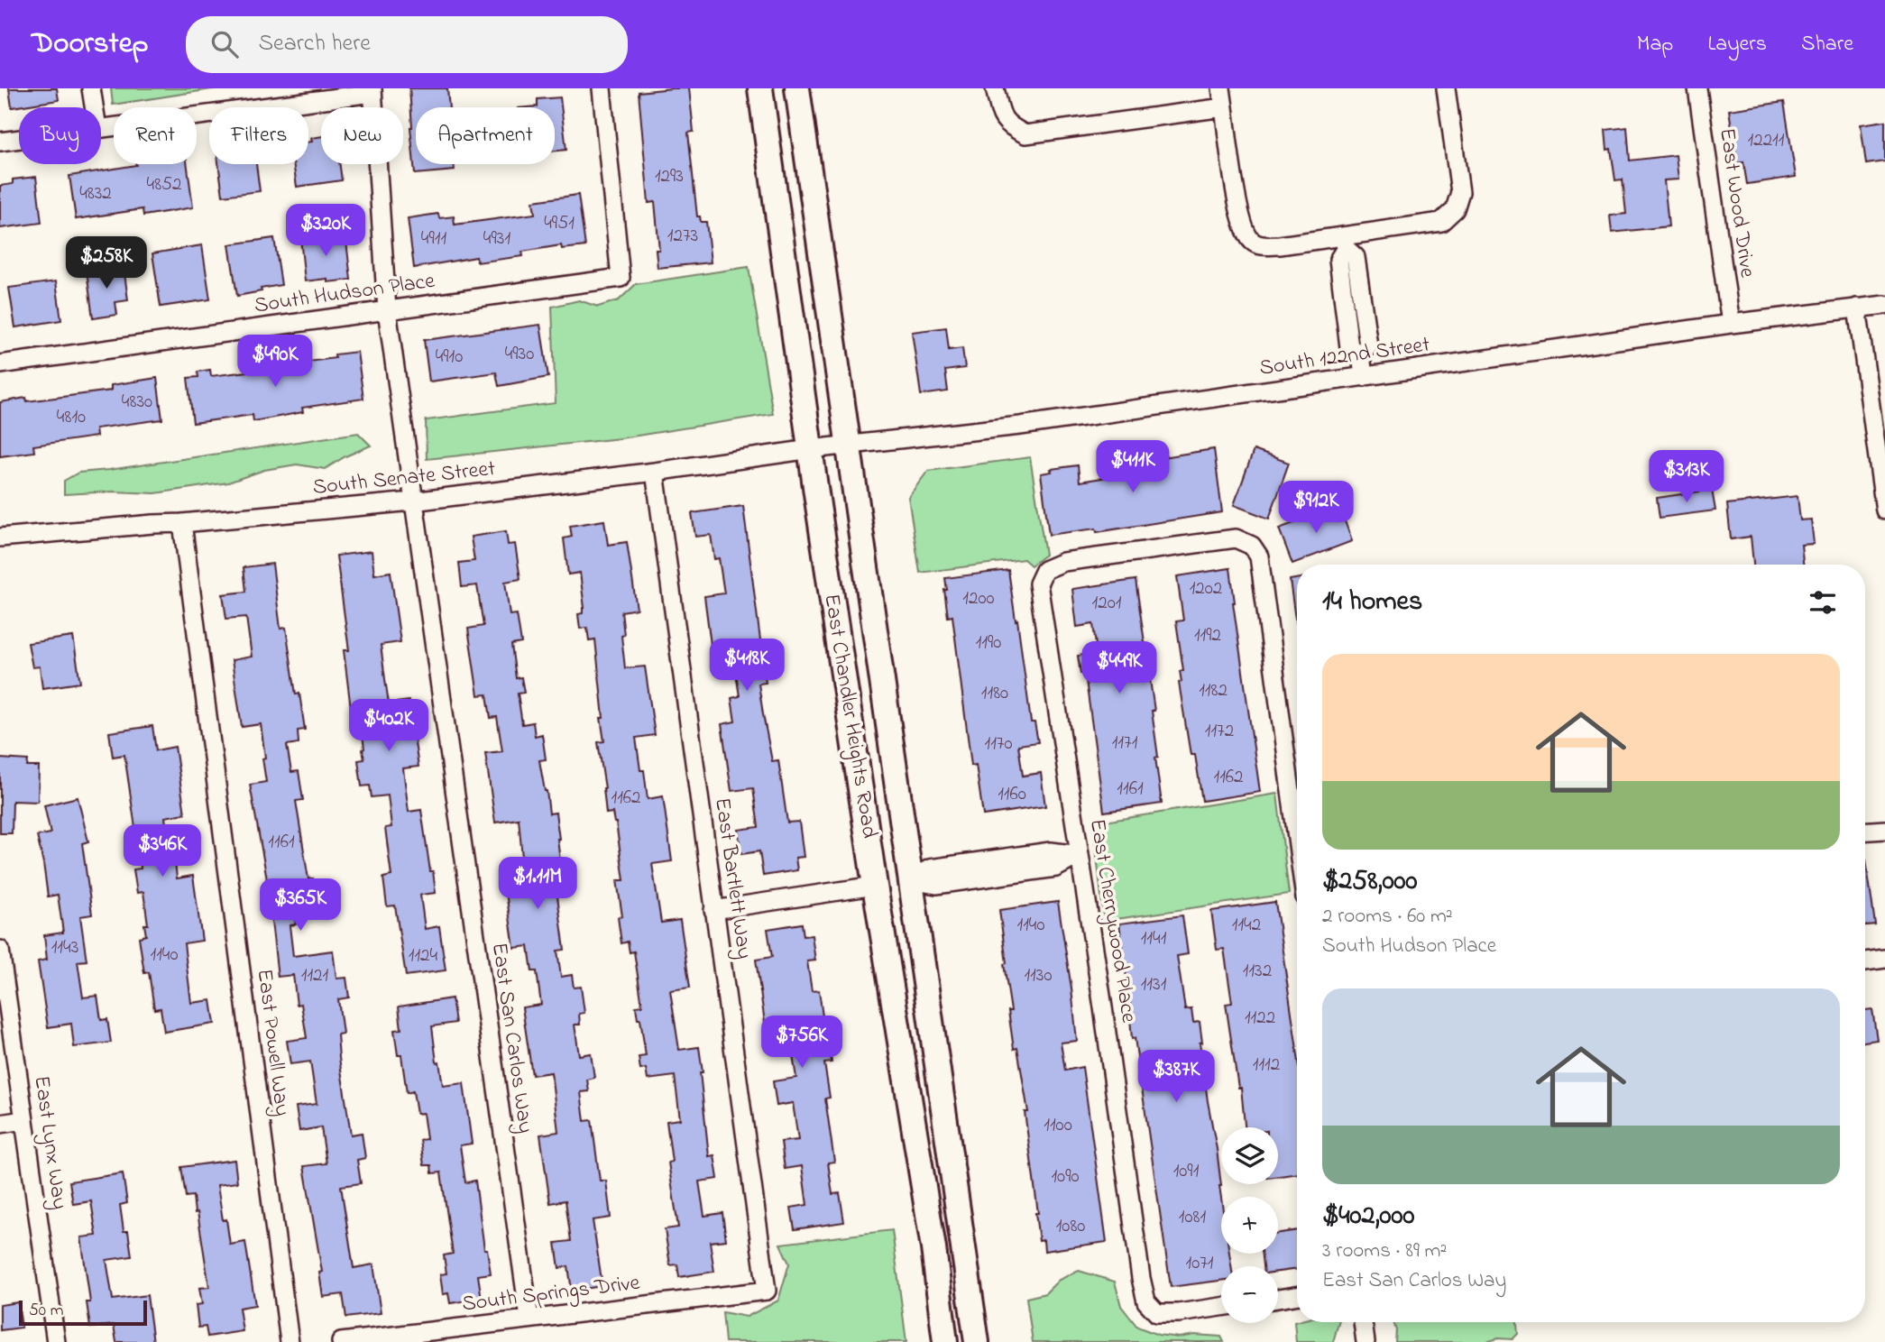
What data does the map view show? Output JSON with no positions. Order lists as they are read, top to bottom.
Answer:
{
  "streets": {
    "main road": ["East Chandler Heights Road"],
    "street": [
      "East Wood Drive",
      "South Hudson Place",
      "South 122nd Street",
      "South Senate Street",
      "East Bartlett Way",
      "East Cherrywood Place",
      "East San Carlos Way",
      "East Powell Way",
      "East Lynx Way",
      "South Springs Drive"
    ]
  },
  "crossings": [
    ["East Wood Drive", "South 122nd Street"],
    ["South Hudson Place", "East San Carlos Way"],
    ["South 122nd Street", "South Senate Street"],
    ["South 122nd Street", "East Chandler Heights Road"],
    ["South Senate Street", "East Chandler Heights Road"],
    ["South Senate Street", "East Bartlett Way"],
    ["South Senate Street", "East San Carlos Way"],
    ["South Senate Street", "East Powell Way"],
    ["East Bartlett Way", "South Springs Drive"],
    ["East San Carlos Way", "South Springs Drive"]
  ],
  "house_numbers": [
    "12211",
    "1293",
    "4852",
    "4832",
    "4951",
    "1273",
    "4911",
    "4931",
    "4930",
    "4910",
    "4830",
    "4810",
    "1202",
    "1200",
    "1201",
    "1192",
    "1190",
    "1182",
    "1180",
    "1172",
    "1171",
    "1170",
    "1162",
    "1161",
    "1160",
    "1162",
    "1161",
    "1140",
    "1142",
    "1141",
    "1143",
    "1140",
    "1124",
    "1132",
    "1121",
    "1130",
    "1131",
    "1122",
    "1112",
    "1100",
    "1091",
    "1090",
    "1081",
    "1080",
    "1071"
  ],
  "scale_bar": "50 m",
  "page": {
    "header": "Doorstep",
    "search": "Search here",
    "nav": ["Map", "Layers", "Share"],
    "chip": [
      "Buy",
      "Rent",
      "Filters",
      "New",
      "Apartment"
    ],
    "price": [
      "$320K",
      "$258K",
      "$490K",
      "$411K",
      "$313K",
      "$912K",
      "$418K",
      "$449K",
      "$402K",
      "$346K",
      "$1.11M",
      "$365K",
      "$756K",
      "$387K"
    ],
    "heading": "14 homes",
    "list": [
      {
        "name": "$258,000",
        "note": "2 rooms · 60 m² · South Hudson Place"
      },
      {
        "name": "$402,000",
        "note": "3 rooms · 89 m² · East San Carlos Way"
      }
    ],
    "map_buttons": ["+", "−"],
    "scale": "50 m"
  }
}
